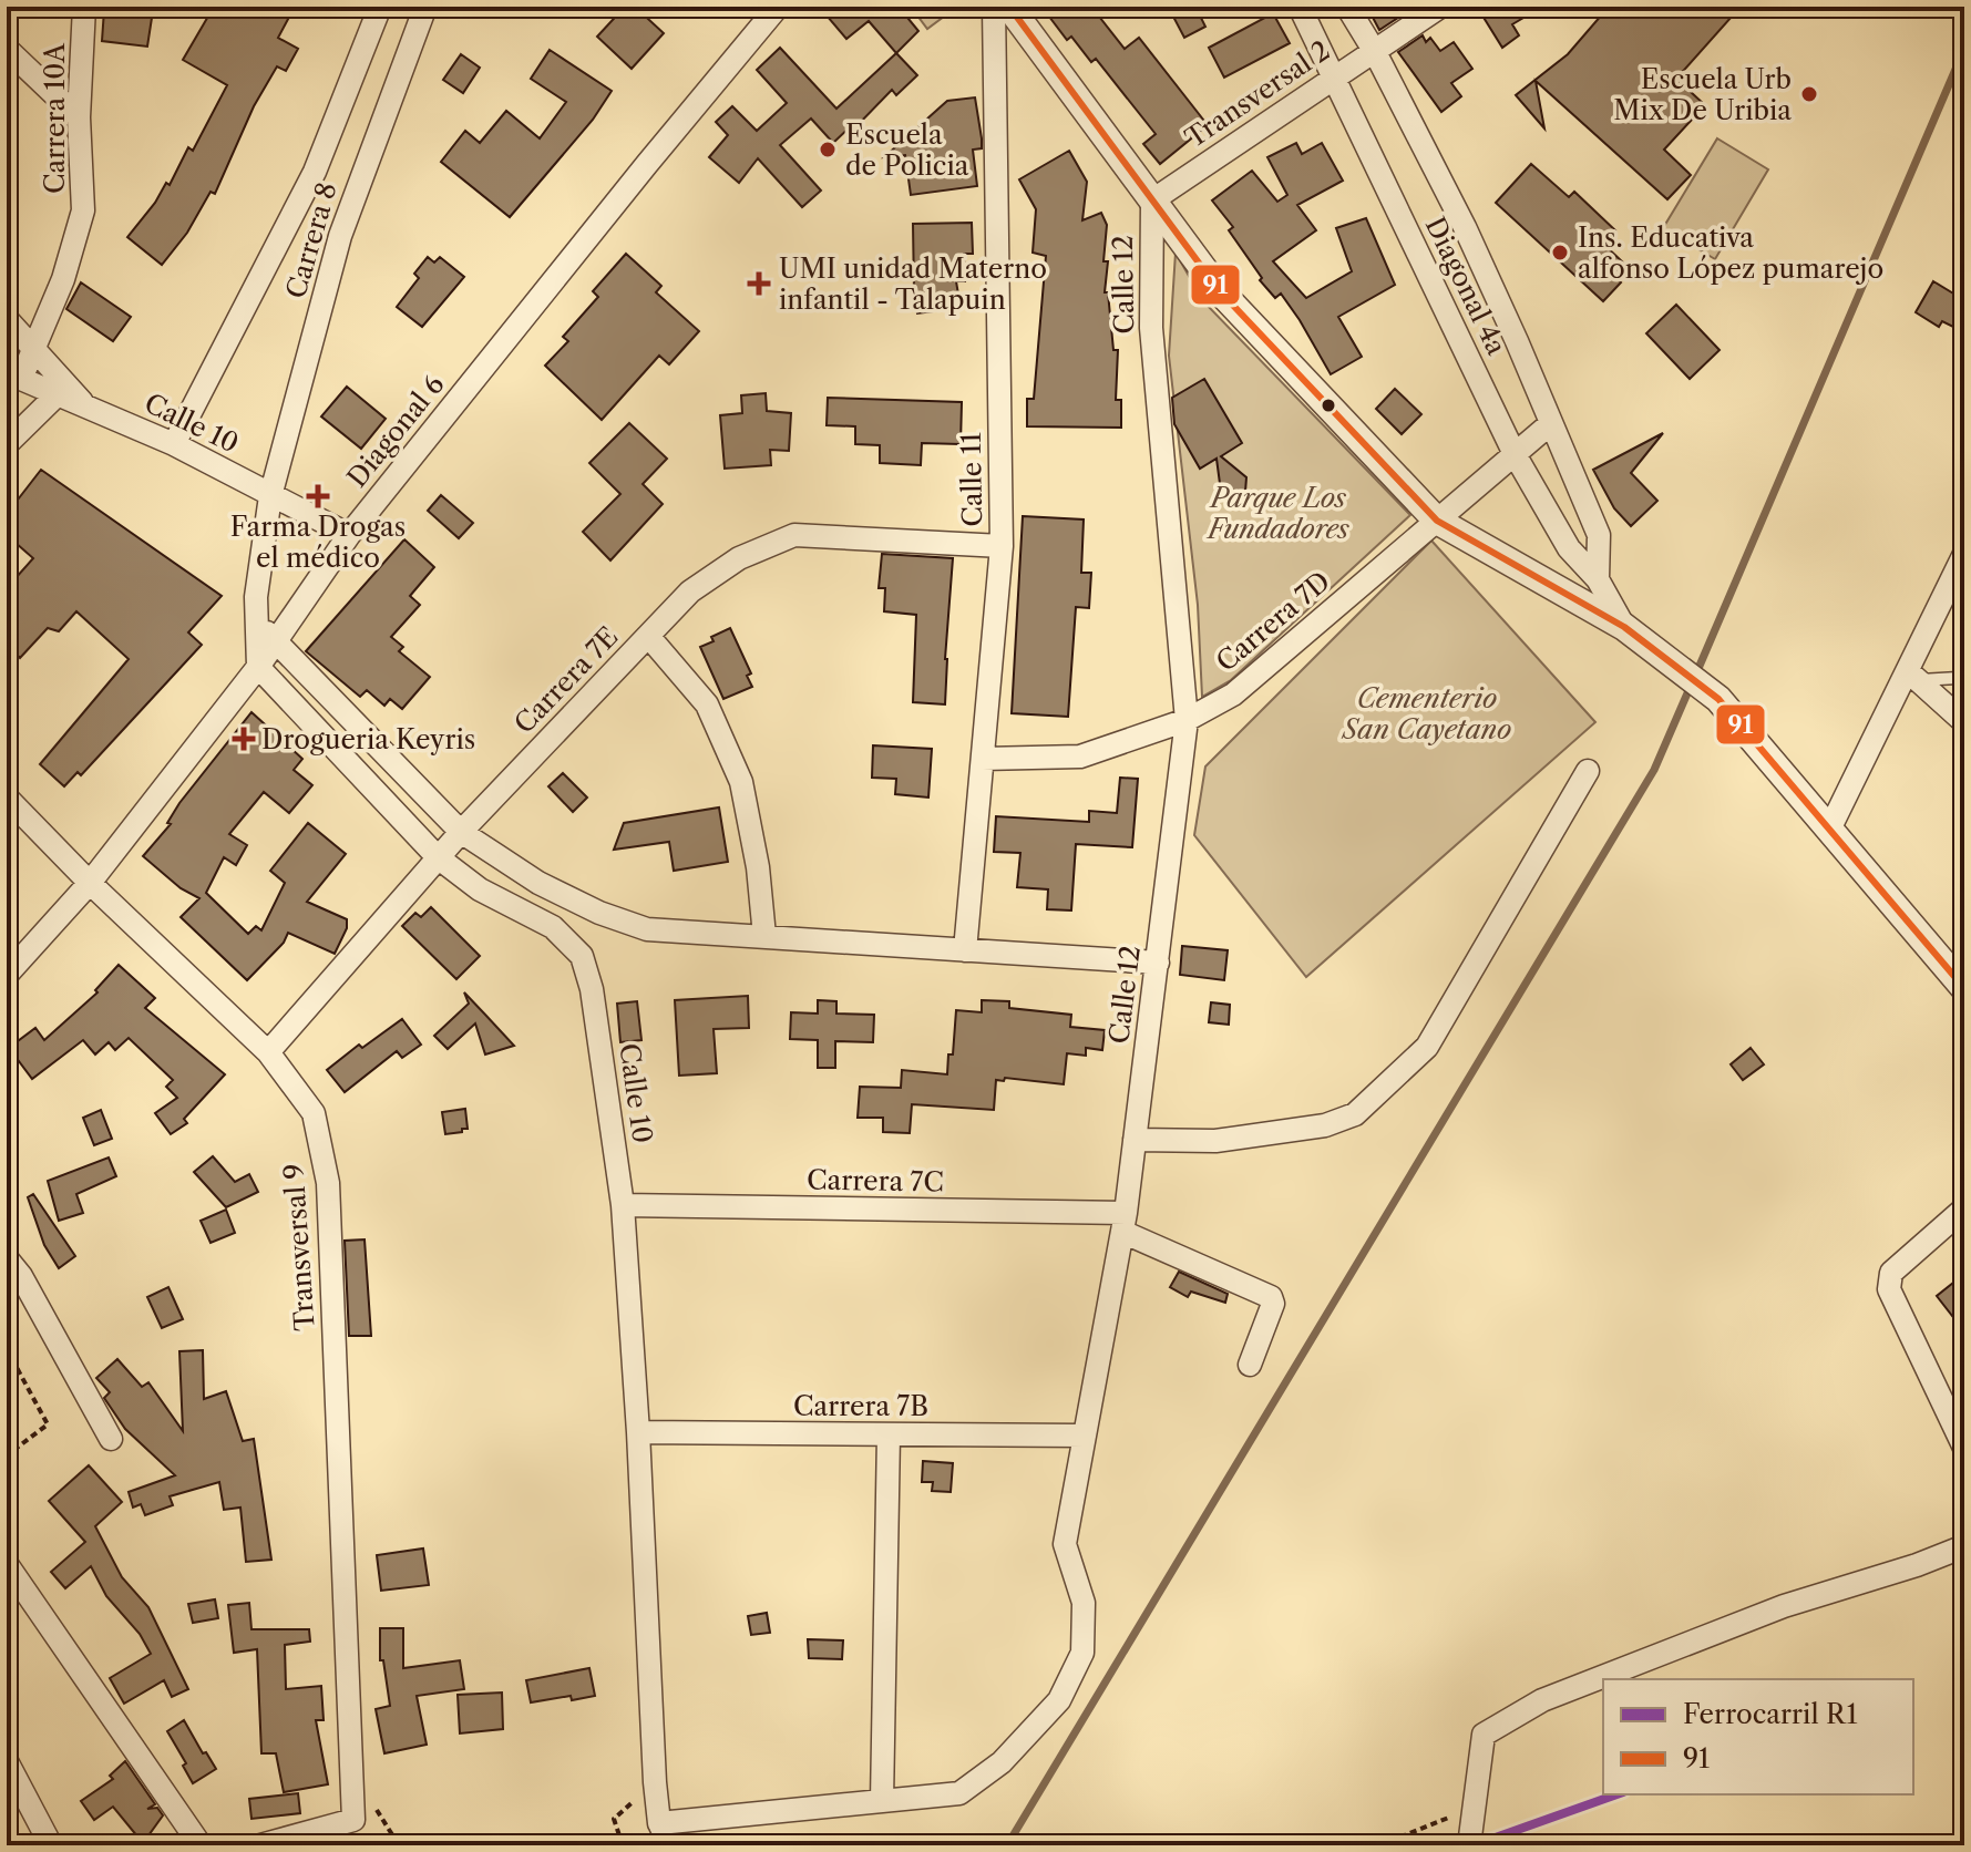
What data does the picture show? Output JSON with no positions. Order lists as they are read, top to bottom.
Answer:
{
  "streets": {
    "street": [
      "Transversal 2",
      "Carrera 10A",
      "Carrera 8",
      "Calle 12",
      "Diagonal 4a",
      "Calle 10",
      "Diagonal 6",
      "Calle 11",
      "Carrera 7D",
      "Carrera 7E",
      "Carrera 7C",
      "Transversal 9",
      "Carrera 7B"
    ]
  },
  "crossings": [
    ["Transversal 2", "Calle 12"],
    ["Transversal 2", "Diagonal 4a"],
    ["Carrera 10A", "Calle 10"],
    ["Carrera 8", "Calle 10"],
    ["Calle 12", "Calle 10"],
    ["Calle 12", "Carrera 7D"],
    ["Calle 12", "Carrera 7C"],
    ["Calle 12", "Carrera 7B"],
    ["Diagonal 4a", "Carrera 7D"],
    ["Calle 10", "Diagonal 6"],
    ["Calle 10", "Carrera 7E"],
    ["Calle 10", "Carrera 7C"],
    ["Calle 10", "Carrera 7B"],
    ["Diagonal 6", "Transversal 9"],
    ["Calle 11", "Carrera 7D"],
    ["Calle 11", "Carrera 7E"],
    ["Carrera 7E", "Transversal 9"]
  ],
  "parks": ["Parque Los Fundadores", "Cementerio San Cayetano"],
  "places": {
    "other": ["Escuela Urb Mix De Uribia", "Escuela de Policia", "Ins. Educativa alfonso López pumarejo"],
    "health": ["UMI unidad Materno infantil - Talapuin", "Farma Drogas el médico", "Drogueria Keyris"]
  },
  "lines": ["transit line 91", "rail line R1"],
  "legend": ["Ferrocarril R1", "91"]
}
